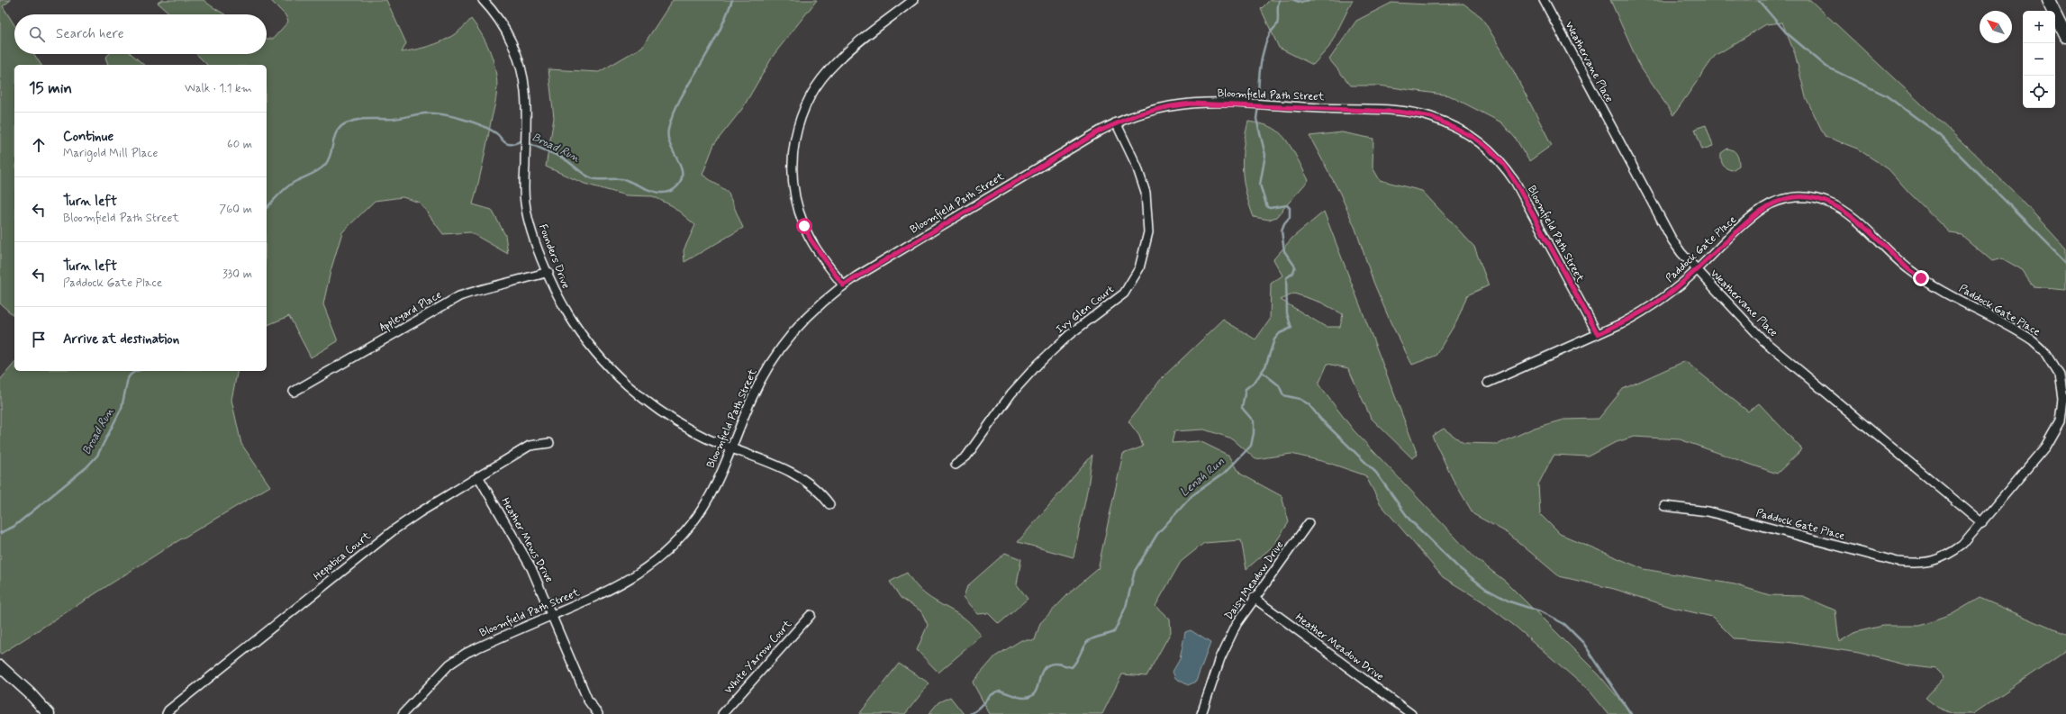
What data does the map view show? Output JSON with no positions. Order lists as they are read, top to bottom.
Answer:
{
  "streets": {
    "street": [
      "Weathervane Place",
      "Bloomfield Path Street",
      "Paddock Gate Place",
      "Founders Drive",
      "Ivy Glen Court",
      "Appleyard Place",
      "Heather Mews Drive",
      "Hepatica Court",
      "Daisy Meadow Drive",
      "Heather Meadow Drive",
      "White Yarrow Court"
    ]
  },
  "crossings": [
    ["Weathervane Place", "Paddock Gate Place"],
    ["Bloomfield Path Street", "Paddock Gate Place"],
    ["Bloomfield Path Street", "Founders Drive"],
    ["Bloomfield Path Street", "Ivy Glen Court"],
    ["Bloomfield Path Street", "Heather Mews Drive"],
    ["Founders Drive", "Appleyard Place"],
    ["Heather Mews Drive", "Hepatica Court"],
    ["Daisy Meadow Drive", "Heather Meadow Drive"]
  ],
  "water": ["Broad Run", "Lenah Run"],
  "north": "top left",
  "page": {
    "map_buttons": ["+", "−"],
    "search": "Search here",
    "heading": ["15 min", "Walk · 1.1 km"],
    "list": [
      ["Continue", "Marigold Mill Place", "60 m"],
      ["Turn left", "Bloomfield Path Street", "760 m"],
      ["Turn left", "Paddock Gate Place", "330 m"],
      "Arrive at destination"
    ]
  }
}
